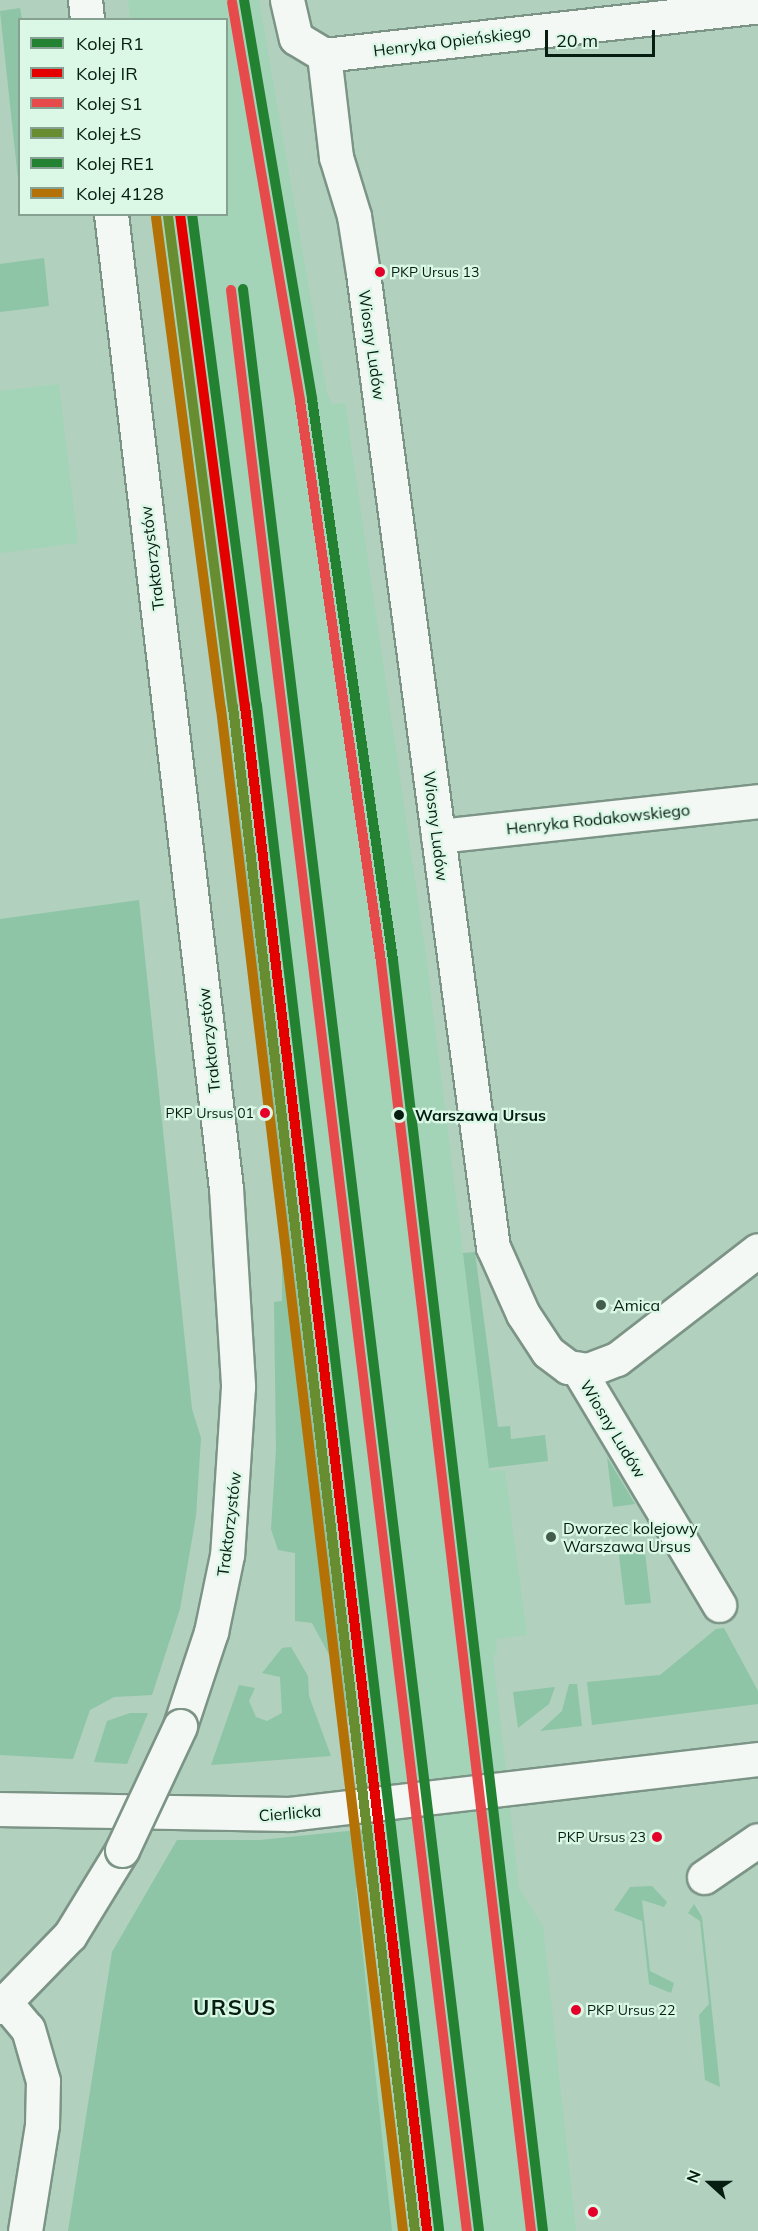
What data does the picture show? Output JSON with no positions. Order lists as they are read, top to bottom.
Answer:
{
  "streets": {
    "street": [
      "Henryka Opieńskiego",
      "Wiosny Ludów",
      "Traktorzystów",
      "Henryka Rodakowskiego",
      "Cierlicka"
    ]
  },
  "crossings": [
    ["Henryka Opieńskiego", "Wiosny Ludów"],
    ["Wiosny Ludów", "Henryka Rodakowskiego"]
  ],
  "districts": ["URSUS"],
  "places": [
    "PKP Ursus 13",
    "PKP Ursus 01",
    "Warszawa Ursus",
    "Amica",
    "Dworzec kolejowy Warszawa Ursus",
    "PKP Ursus 23",
    "PKP Ursus 22"
  ],
  "lines": [
    "rail line R1",
    "rail line S1",
    "rail line IR",
    "rail line ŁS",
    "rail line RE1",
    "rail line 4128"
  ],
  "legend": [
    "Kolej R1",
    "Kolej IR",
    "Kolej S1",
    "Kolej ŁS",
    "Kolej RE1",
    "Kolej 4128"
  ],
  "scale_bar": "20 m",
  "north": "left"
}
